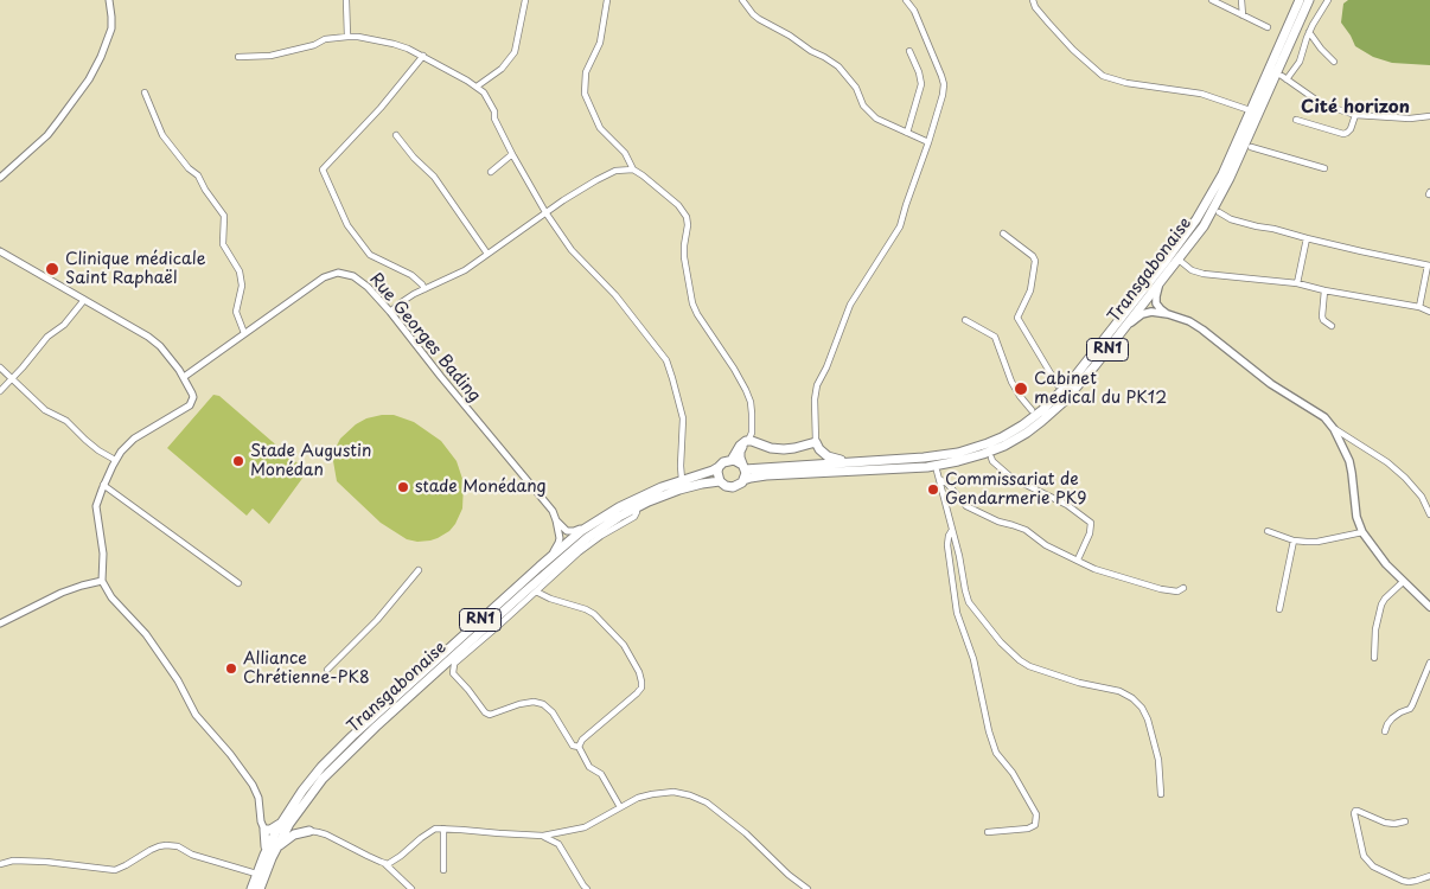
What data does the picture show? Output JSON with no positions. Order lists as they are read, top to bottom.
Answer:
{
  "streets": {
    "highway": ["Transgabonaise", "RN1"],
    "street": ["Rue Georges Bading"]
  },
  "crossings": [
    ["Transgabonaise", "RN1"]
  ],
  "districts": ["Cité horizon"],
  "places": [
    "Clinique médicale Saint Raphaël",
    "Cabinet medical du PK12",
    "Stade Augustin Monédan",
    "stade Monédang",
    "Commissariat de Gendarmerie PK9",
    "Alliance Chrétienne-PK8"
  ]
}
